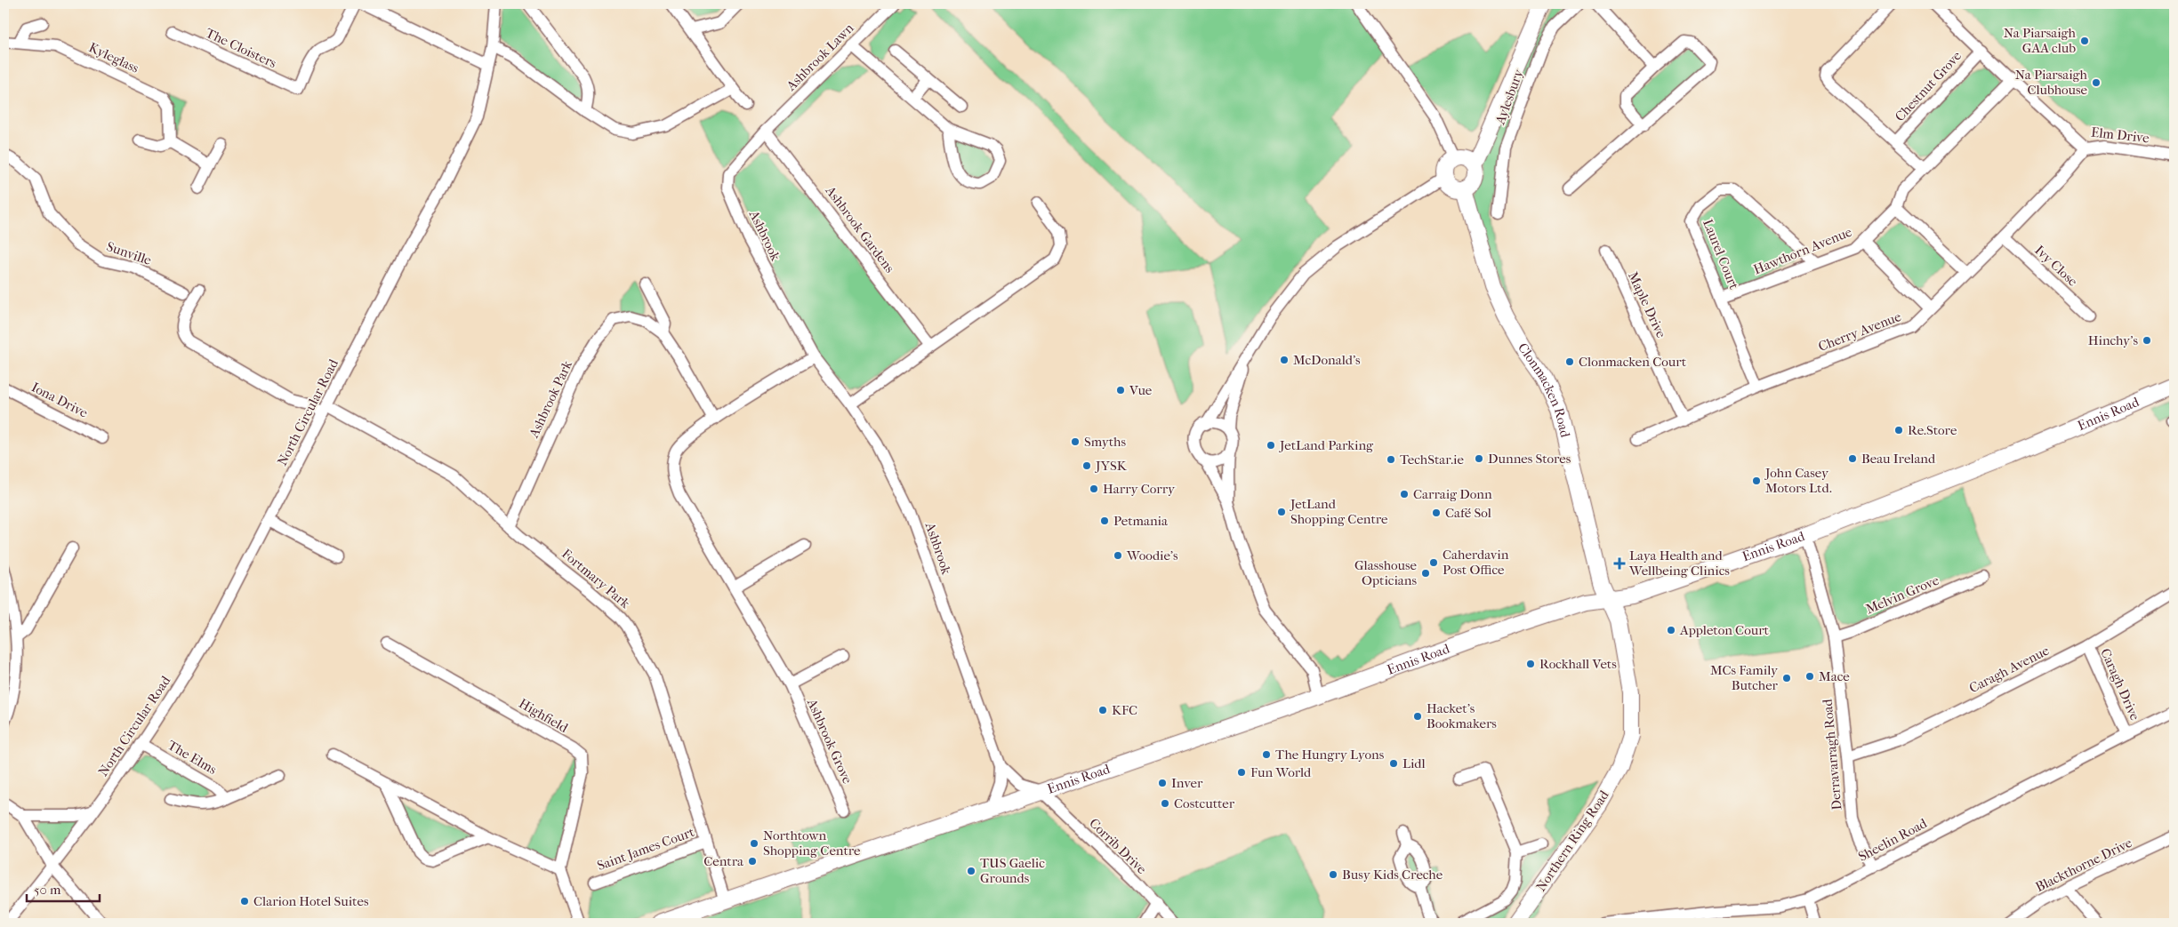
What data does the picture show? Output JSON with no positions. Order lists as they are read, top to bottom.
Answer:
{
  "streets": {
    "main road": ["Clonmacken Road", "Ennis Road", "Northern Ring Road"],
    "street": [
      "The Cloisters",
      "Ashbrook Lawn",
      "Kyleglass",
      "Chestnut Grove",
      "Aylesbury",
      "Elm Drive",
      "Ashbrook Gardens",
      "Ashbrook",
      "Hawthorn Avenue",
      "Sunville",
      "Laurel Court",
      "Ivy Close",
      "Maple Drive",
      "Cherry Avenue",
      "Ashbrook Park",
      "Iona Drive",
      "North Circular Road",
      "Fortmary Park",
      "Melvin Grove",
      "Caragh Avenue",
      "Caragh Drive",
      "Highfield",
      "Ashbrook Grove",
      "Derravarragh Road",
      "The Elms",
      "Sheelin Road",
      "Corrib Drive",
      "Saint James Court",
      "Blackthorne Drive"
    ]
  },
  "crossings": [
    ["Ashbrook Lawn", "Ashbrook Gardens"],
    ["Ashbrook Lawn", "Ashbrook"],
    ["Chestnut Grove", "Elm Drive"],
    ["Chestnut Grove", "Hawthorn Avenue"],
    ["Elm Drive", "Hawthorn Avenue"],
    ["Elm Drive", "Cherry Avenue"],
    ["Ashbrook Gardens", "Ashbrook"],
    ["Ashbrook", "Ennis Road"],
    ["Ashbrook", "Corrib Drive"],
    ["Hawthorn Avenue", "Laurel Court"],
    ["Laurel Court", "Cherry Avenue"],
    ["Ivy Close", "Cherry Avenue"],
    ["Maple Drive", "Cherry Avenue"],
    ["Clonmacken Road", "Ennis Road"],
    ["Clonmacken Road", "Northern Ring Road"],
    ["Ashbrook Park", "Fortmary Park"],
    ["Ashbrook Park", "Ashbrook Grove"],
    ["North Circular Road", "Fortmary Park"],
    ["North Circular Road", "The Elms"],
    ["Ennis Road", "Fortmary Park"],
    ["Ennis Road", "Derravarragh Road"],
    ["Ennis Road", "Northern Ring Road"],
    ["Ennis Road", "Corrib Drive"],
    ["Fortmary Park", "Saint James Court"],
    ["Melvin Grove", "Derravarragh Road"],
    ["Caragh Avenue", "Caragh Drive"],
    ["Caragh Avenue", "Derravarragh Road"],
    ["Caragh Drive", "Sheelin Road"],
    ["Derravarragh Road", "Sheelin Road"]
  ],
  "places": {
    "other": [
      "Na Piarsaigh GAA club",
      "Na Piarsaigh Clubhouse",
      "Hinchy's",
      "McDonald's",
      "Clonmacken Court",
      "Vue",
      "Re.Store",
      "Smyths",
      "JetLand Parking",
      "Dunnes Stores",
      "Beau Ireland",
      "TechStar.ie",
      "JYSK",
      "John Casey Motors Ltd.",
      "Harry Corry",
      "Carraig Donn",
      "JetLand Shopping Centre",
      "Café Sol",
      "Petmania",
      "Woodie's",
      "Caherdavin Post Office",
      "Glasshouse Opticians",
      "Appleton Court",
      "Rockhall Vets",
      "Mace",
      "MCs Family Butcher",
      "KFC",
      "Hacket's Bookmakers",
      "The Hungry Lyons",
      "Lidl",
      "Fun World",
      "Inver",
      "Costcutter",
      "Northtown Shopping Centre",
      "Centra",
      "TUS Gaelic Grounds",
      "Busy Kids Creche",
      "Clarion Hotel Suites"
    ],
    "health": ["Laya Health and Wellbeing Clinics"]
  },
  "scale_bar": "50 m"
}
